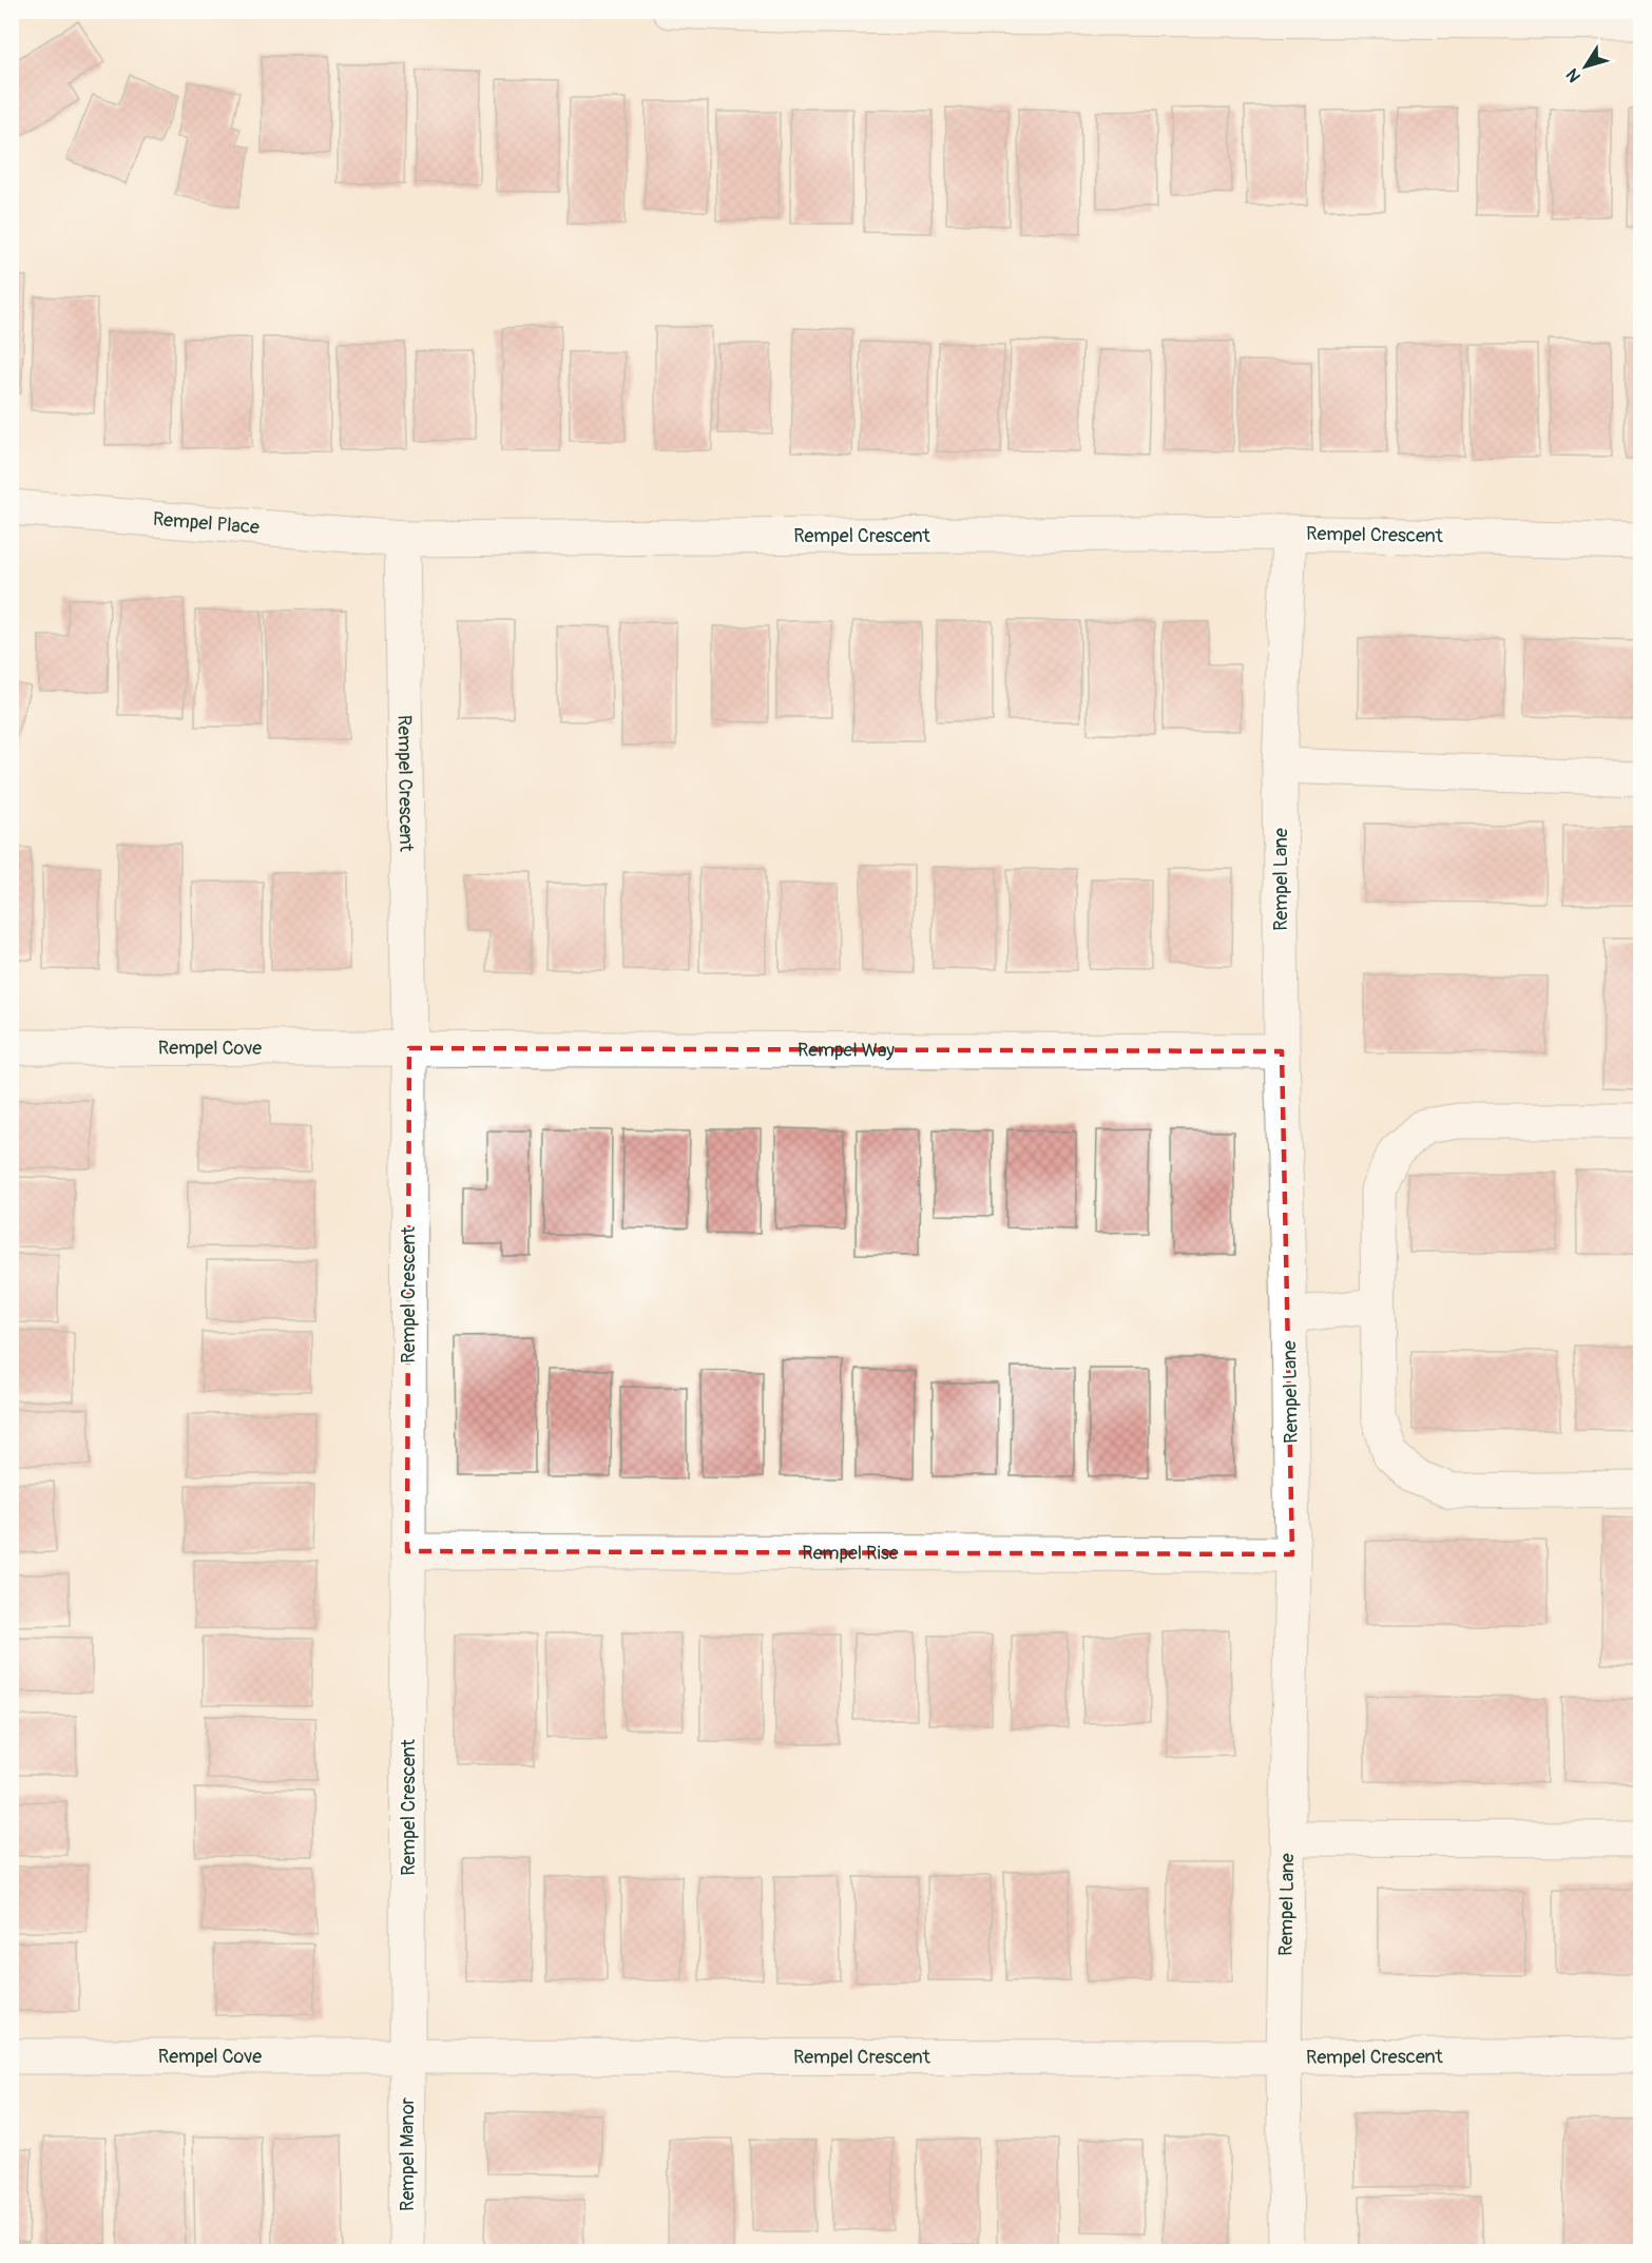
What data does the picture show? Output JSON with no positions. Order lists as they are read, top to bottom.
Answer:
{
  "streets": {
    "street": [
      "Rempel Place",
      "Rempel Crescent",
      "Rempel Lane",
      "Rempel Cove",
      "Rempel Way",
      "Rempel Rise",
      "Rempel Manor"
    ]
  },
  "crossings": [
    ["Rempel Place", "Rempel Crescent"],
    ["Rempel Crescent", "Rempel Lane"],
    ["Rempel Crescent", "Rempel Cove"],
    ["Rempel Crescent", "Rempel Way"],
    ["Rempel Crescent", "Rempel Rise"],
    ["Rempel Crescent", "Rempel Manor"],
    ["Rempel Lane", "Rempel Way"],
    ["Rempel Lane", "Rempel Rise"],
    ["Rempel Cove", "Rempel Way"],
    ["Rempel Cove", "Rempel Manor"]
  ],
  "north": "bottom left"
}
